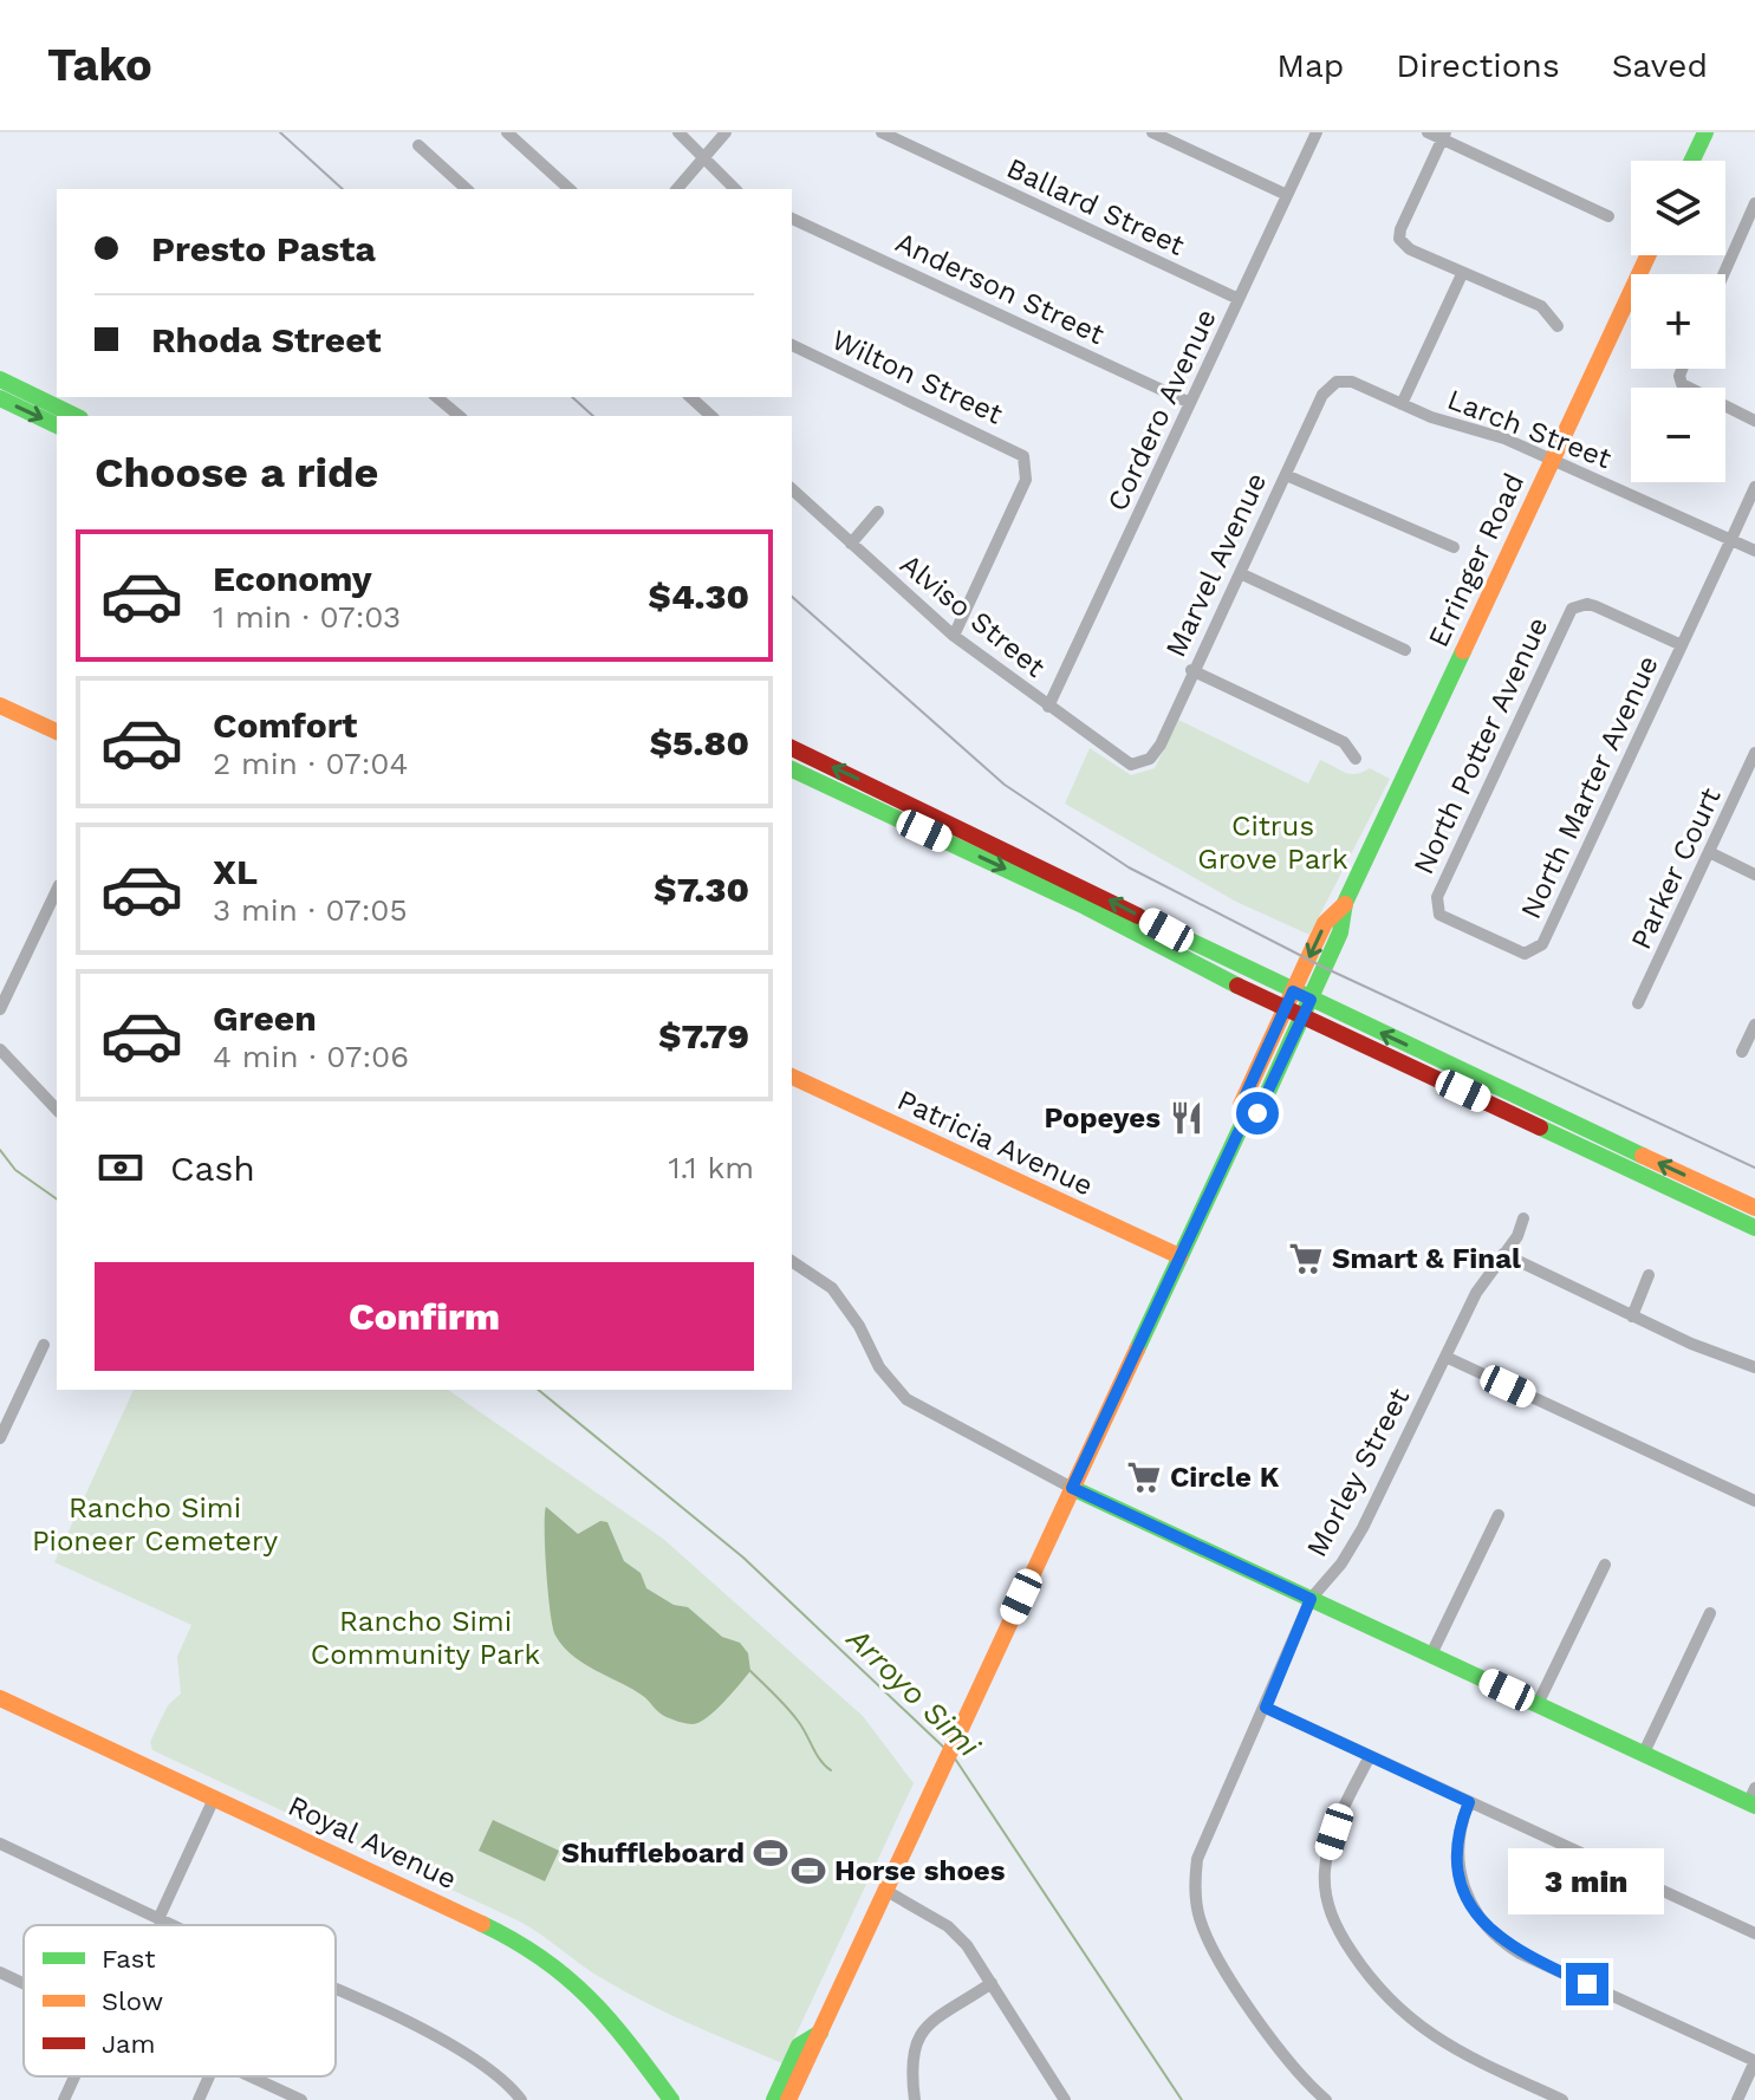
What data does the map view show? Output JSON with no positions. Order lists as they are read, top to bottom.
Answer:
{
  "streets": {
    "main road": ["Erringer Road", "Patricia Avenue", "Royal Avenue"],
    "street": [
      "Ballard Street",
      "Anderson Street",
      "Wilton Street",
      "Cordero Avenue",
      "Larch Street",
      "Marvel Avenue",
      "Alviso Street",
      "North Potter Avenue",
      "North Marter Avenue",
      "Parker Court",
      "Morley Street"
    ]
  },
  "crossings": [
    ["Ballard Street", "Cordero Avenue"],
    ["Anderson Street", "Cordero Avenue"],
    ["Wilton Street", "Alviso Street"],
    ["Cordero Avenue", "Alviso Street"],
    ["Larch Street", "Erringer Road"],
    ["Larch Street", "Marvel Avenue"],
    ["Larch Street", "North Marter Avenue"],
    ["Erringer Road", "Patricia Avenue"],
    ["Marvel Avenue", "Alviso Street"],
    ["North Potter Avenue", "North Marter Avenue"]
  ],
  "water": ["Arroyo Simi"],
  "parks": ["Citrus Grove Park", "Rancho Simi Pioneer Cemetery", "Rancho Simi Community Park"],
  "places": {
    "restaurant": ["Popeyes"],
    "supermarket": ["Smart & Final", "Circle K"],
    "sports": ["Shuffleboard", "Horse shoes"]
  },
  "legend": ["Fast", "Slow", "Jam"],
  "page": {
    "header": "Tako",
    "nav": ["Map", "Directions", "Saved"],
    "map_buttons": ["+", "−"],
    "banner": ["Presto Pasta", "Rhoda Street"],
    "heading": "Choose a ride",
    "list": [
      {
        "name": "Economy",
        "note": "1 min · 07:03",
        "value": "$4.30"
      },
      {
        "name": "Comfort",
        "note": "2 min · 07:04",
        "value": "$5.80"
      },
      {
        "name": "XL",
        "note": "3 min · 07:05",
        "value": "$7.30"
      },
      {
        "name": "Green",
        "note": "4 min · 07:06",
        "value": "$7.79"
      }
    ],
    "pay": ["Cash", "1.1 km"],
    "buttons": "Confirm",
    "bubble": "3 min"
  }
}
